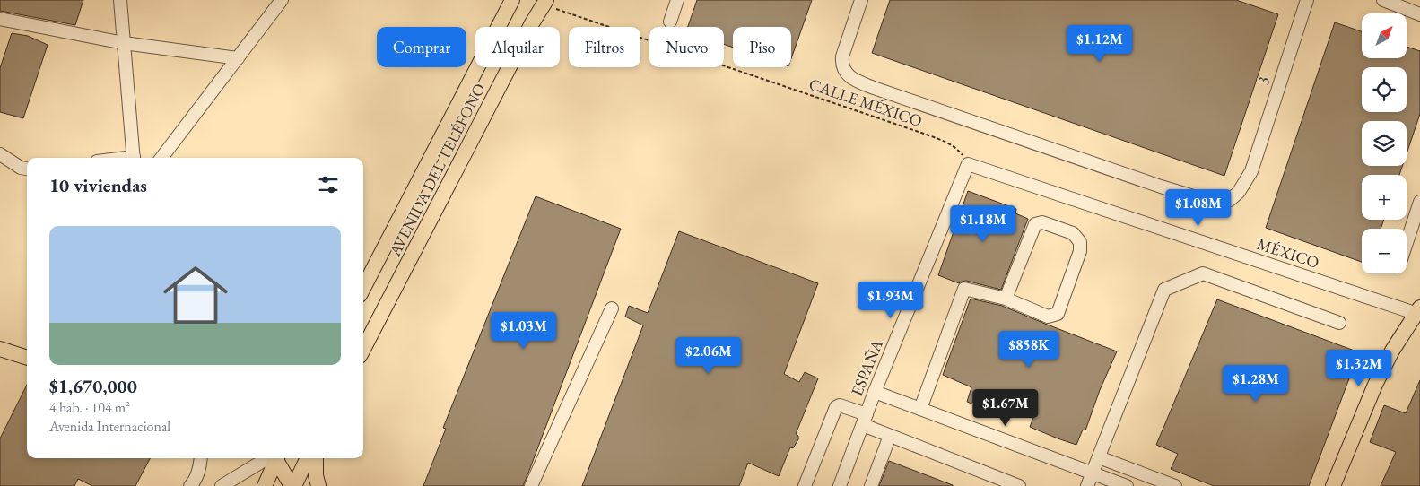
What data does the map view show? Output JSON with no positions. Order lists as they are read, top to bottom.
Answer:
{
  "streets": {
    "main road": ["AVENIDA DEL TELÉFONO"],
    "street": ["3", "MÉXICO", "ESPAÑA"],
    "path": ["CALLE MÉXICO"]
  },
  "crossings": [
    ["CALLE MÉXICO", "AVENIDA DEL TELÉFONO"],
    ["CALLE MÉXICO", "MÉXICO"],
    ["CALLE MÉXICO", "ESPAÑA"],
    ["MÉXICO", "ESPAÑA"]
  ],
  "north": "top right",
  "page": {
    "map_buttons": ["+", "−"],
    "price": [
      "$1.12M",
      "$1.08M",
      "$1.18M",
      "$1.93M",
      "$1.03M",
      "$858K",
      "$2.06M",
      "$1.32M",
      "$1.28M",
      "$1.67M"
    ],
    "chip": [
      "Comprar",
      "Alquilar",
      "Filtros",
      "Nuevo",
      "Piso"
    ],
    "heading": "10 viviendas",
    "list": [
      {
        "name": "$1,670,000",
        "note": "4 hab. · 104 m² · Avenida Internacional"
      }
    ]
  }
}
